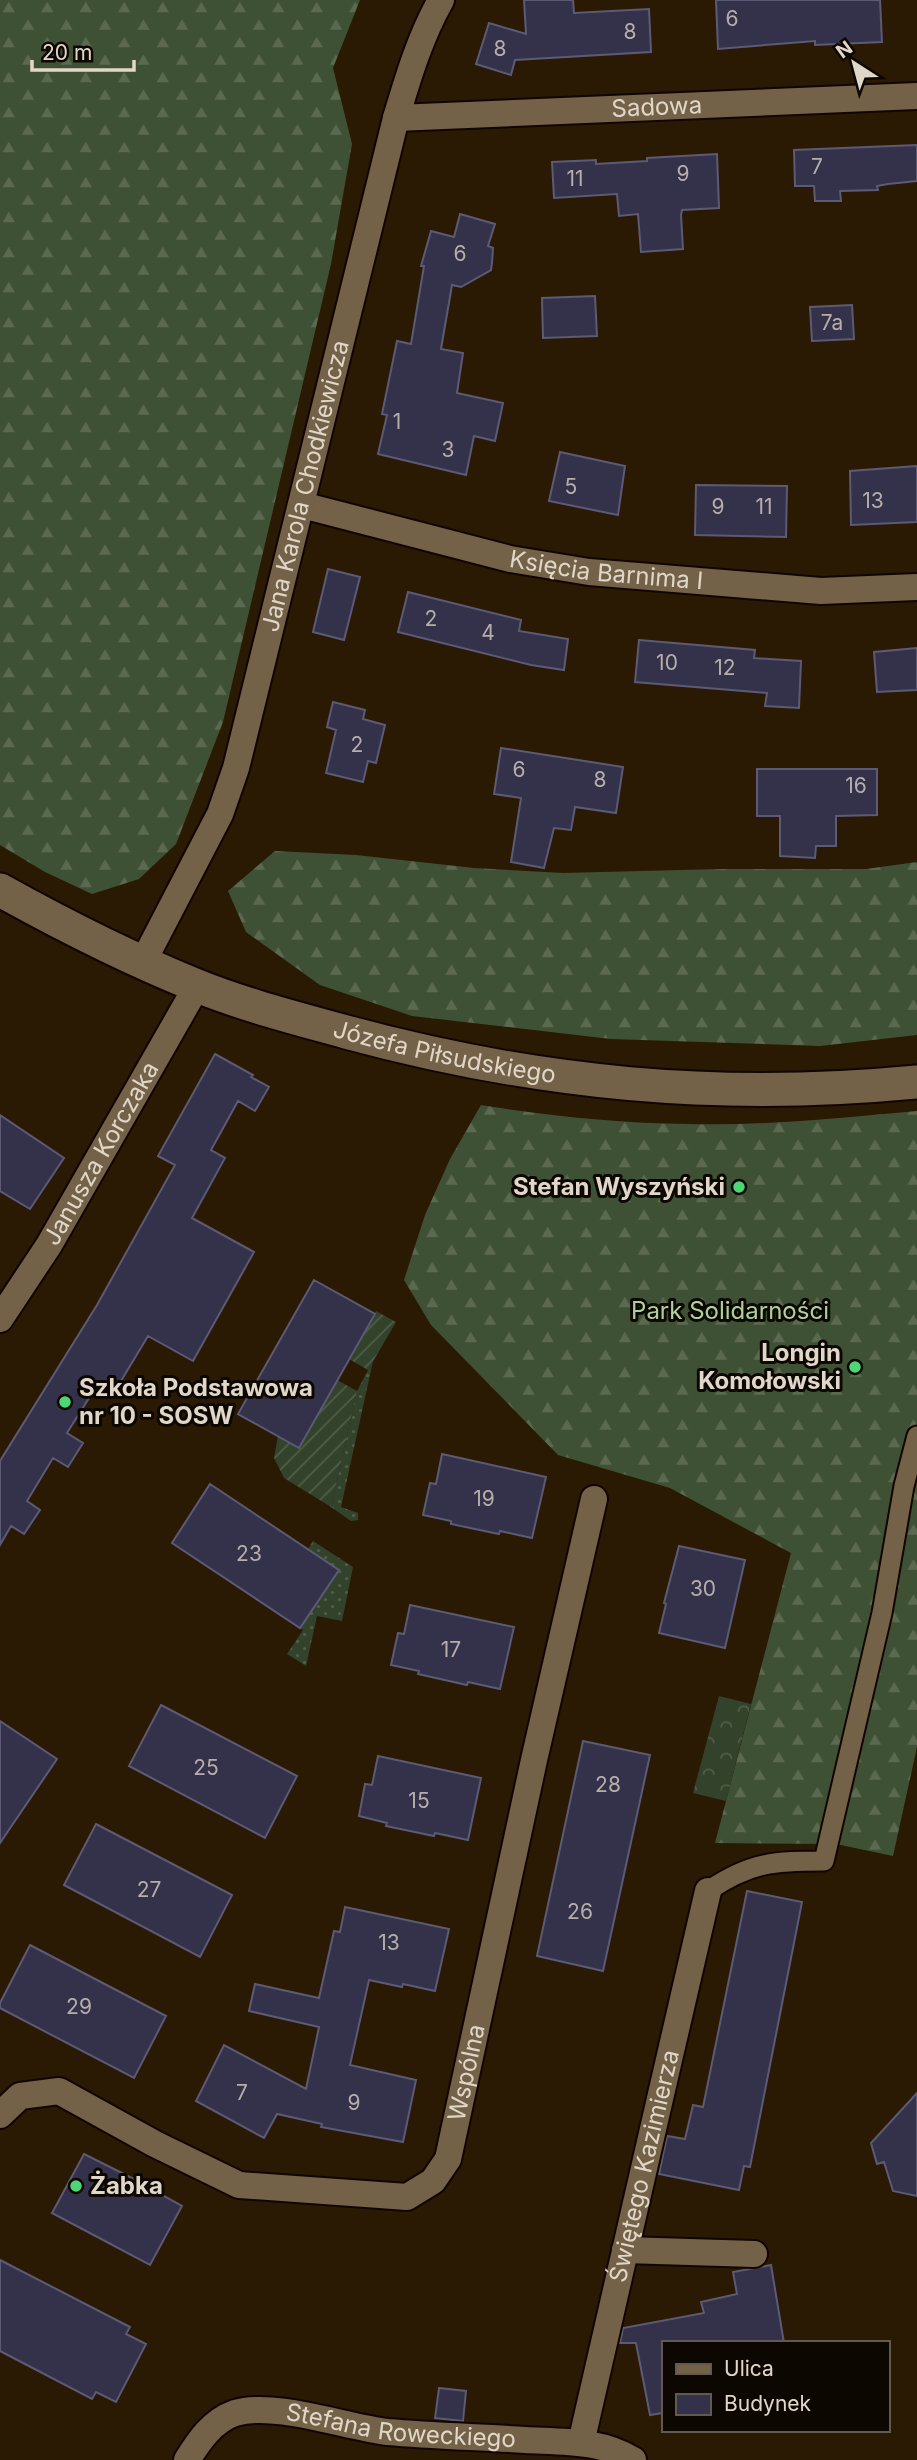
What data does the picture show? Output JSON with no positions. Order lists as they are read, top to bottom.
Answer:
{
  "streets": {
    "street": [
      "Sadowa",
      "Jana Karola Chodkiewicza",
      "Księcia Barnima I",
      "Józefa Piłsudskiego",
      "Janusza Korczaka",
      "Wspólna",
      "Świętego Kazimierza",
      "Stefana Roweckiego"
    ]
  },
  "crossings": [
    ["Sadowa", "Jana Karola Chodkiewicza"],
    ["Jana Karola Chodkiewicza", "Księcia Barnima I"],
    ["Jana Karola Chodkiewicza", "Józefa Piłsudskiego"],
    ["Józefa Piłsudskiego", "Janusza Korczaka"],
    ["Świętego Kazimierza", "Stefana Roweckiego"]
  ],
  "parks": ["Park Solidarności"],
  "places": [
    "Stefan Wyszyński",
    "Longin Komołowski",
    "Szkoła Podstawowa nr 10 - SOSW",
    "Żabka"
  ],
  "house_numbers": [
    "6",
    "8",
    "8",
    "7",
    "9",
    "11",
    "6",
    "7a",
    "1",
    "3",
    "5",
    "13",
    "9",
    "11",
    "2",
    "4",
    "10",
    "12",
    "2",
    "6",
    "8",
    "16",
    "19",
    "23",
    "30",
    "17",
    "25",
    "28",
    "15",
    "27",
    "26",
    "13",
    "29",
    "7",
    "9"
  ],
  "legend": ["Ulica", "Budynek"],
  "scale_bar": "20 m",
  "north": "top left"
}
